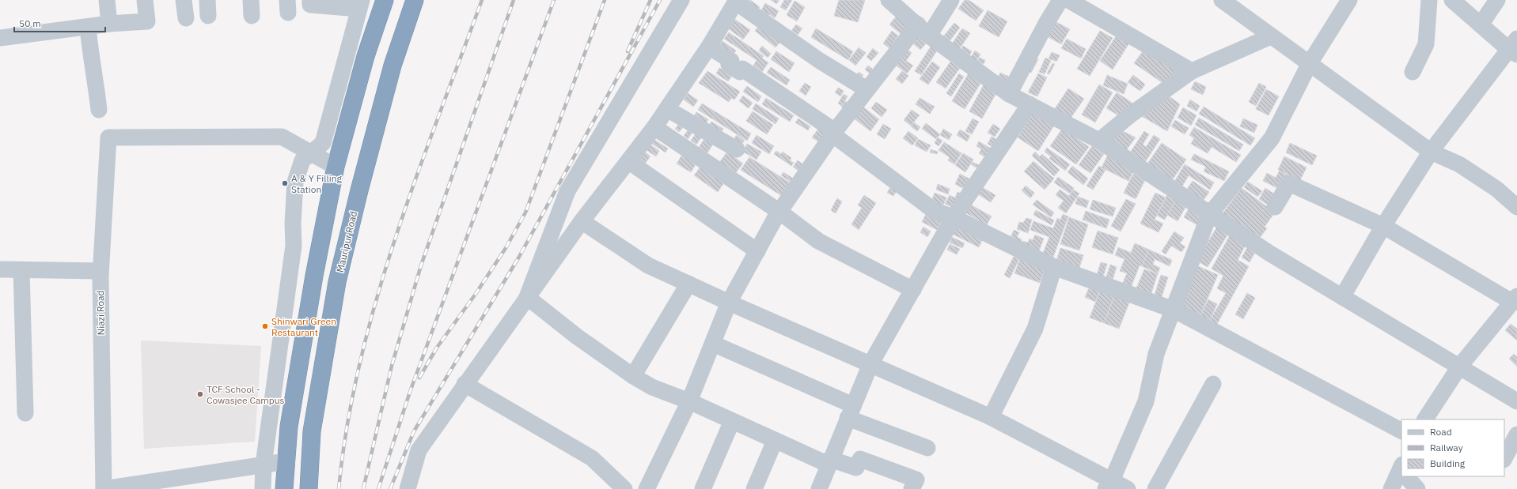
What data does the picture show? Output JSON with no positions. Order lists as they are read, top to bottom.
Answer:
{
  "streets": {
    "highway": ["Mauripur Road"],
    "street": ["Niazi Road"]
  },
  "places": ["A & Y Filling Station", "Shinwari Green Restaurant", "TCF School - Cowasjee Campus"],
  "legend": ["Road", "Railway", "Building"],
  "scale_bar": "50 m"
}
